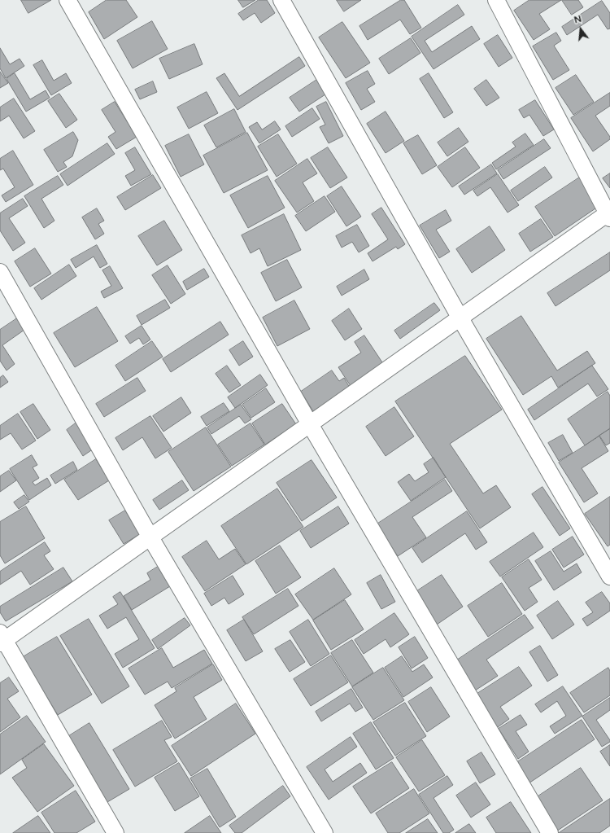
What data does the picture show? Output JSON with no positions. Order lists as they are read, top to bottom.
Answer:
{
  "north": "top"
}
